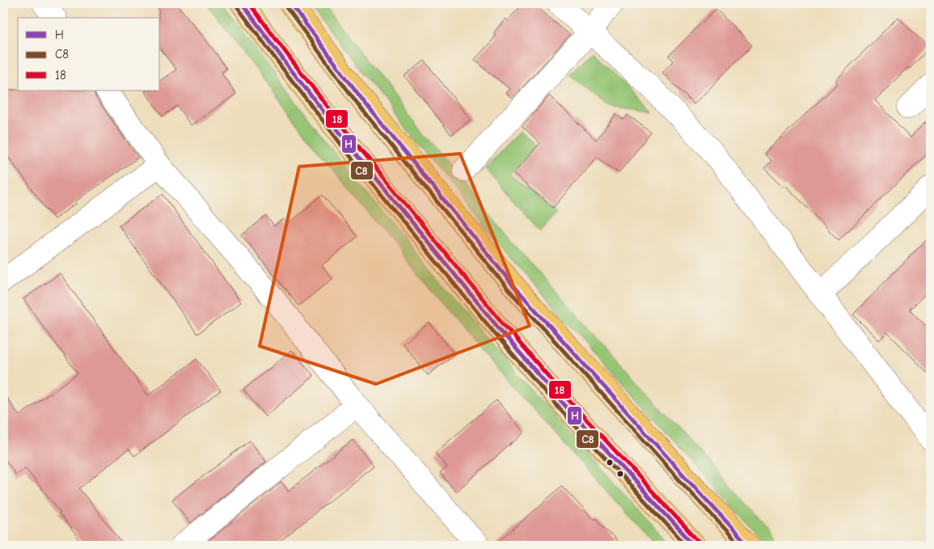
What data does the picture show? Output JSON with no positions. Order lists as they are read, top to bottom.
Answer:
{
  "lines": ["transit line H", "transit line 18", "transit line C8"],
  "legend": ["H", "C8", "18"]
}
